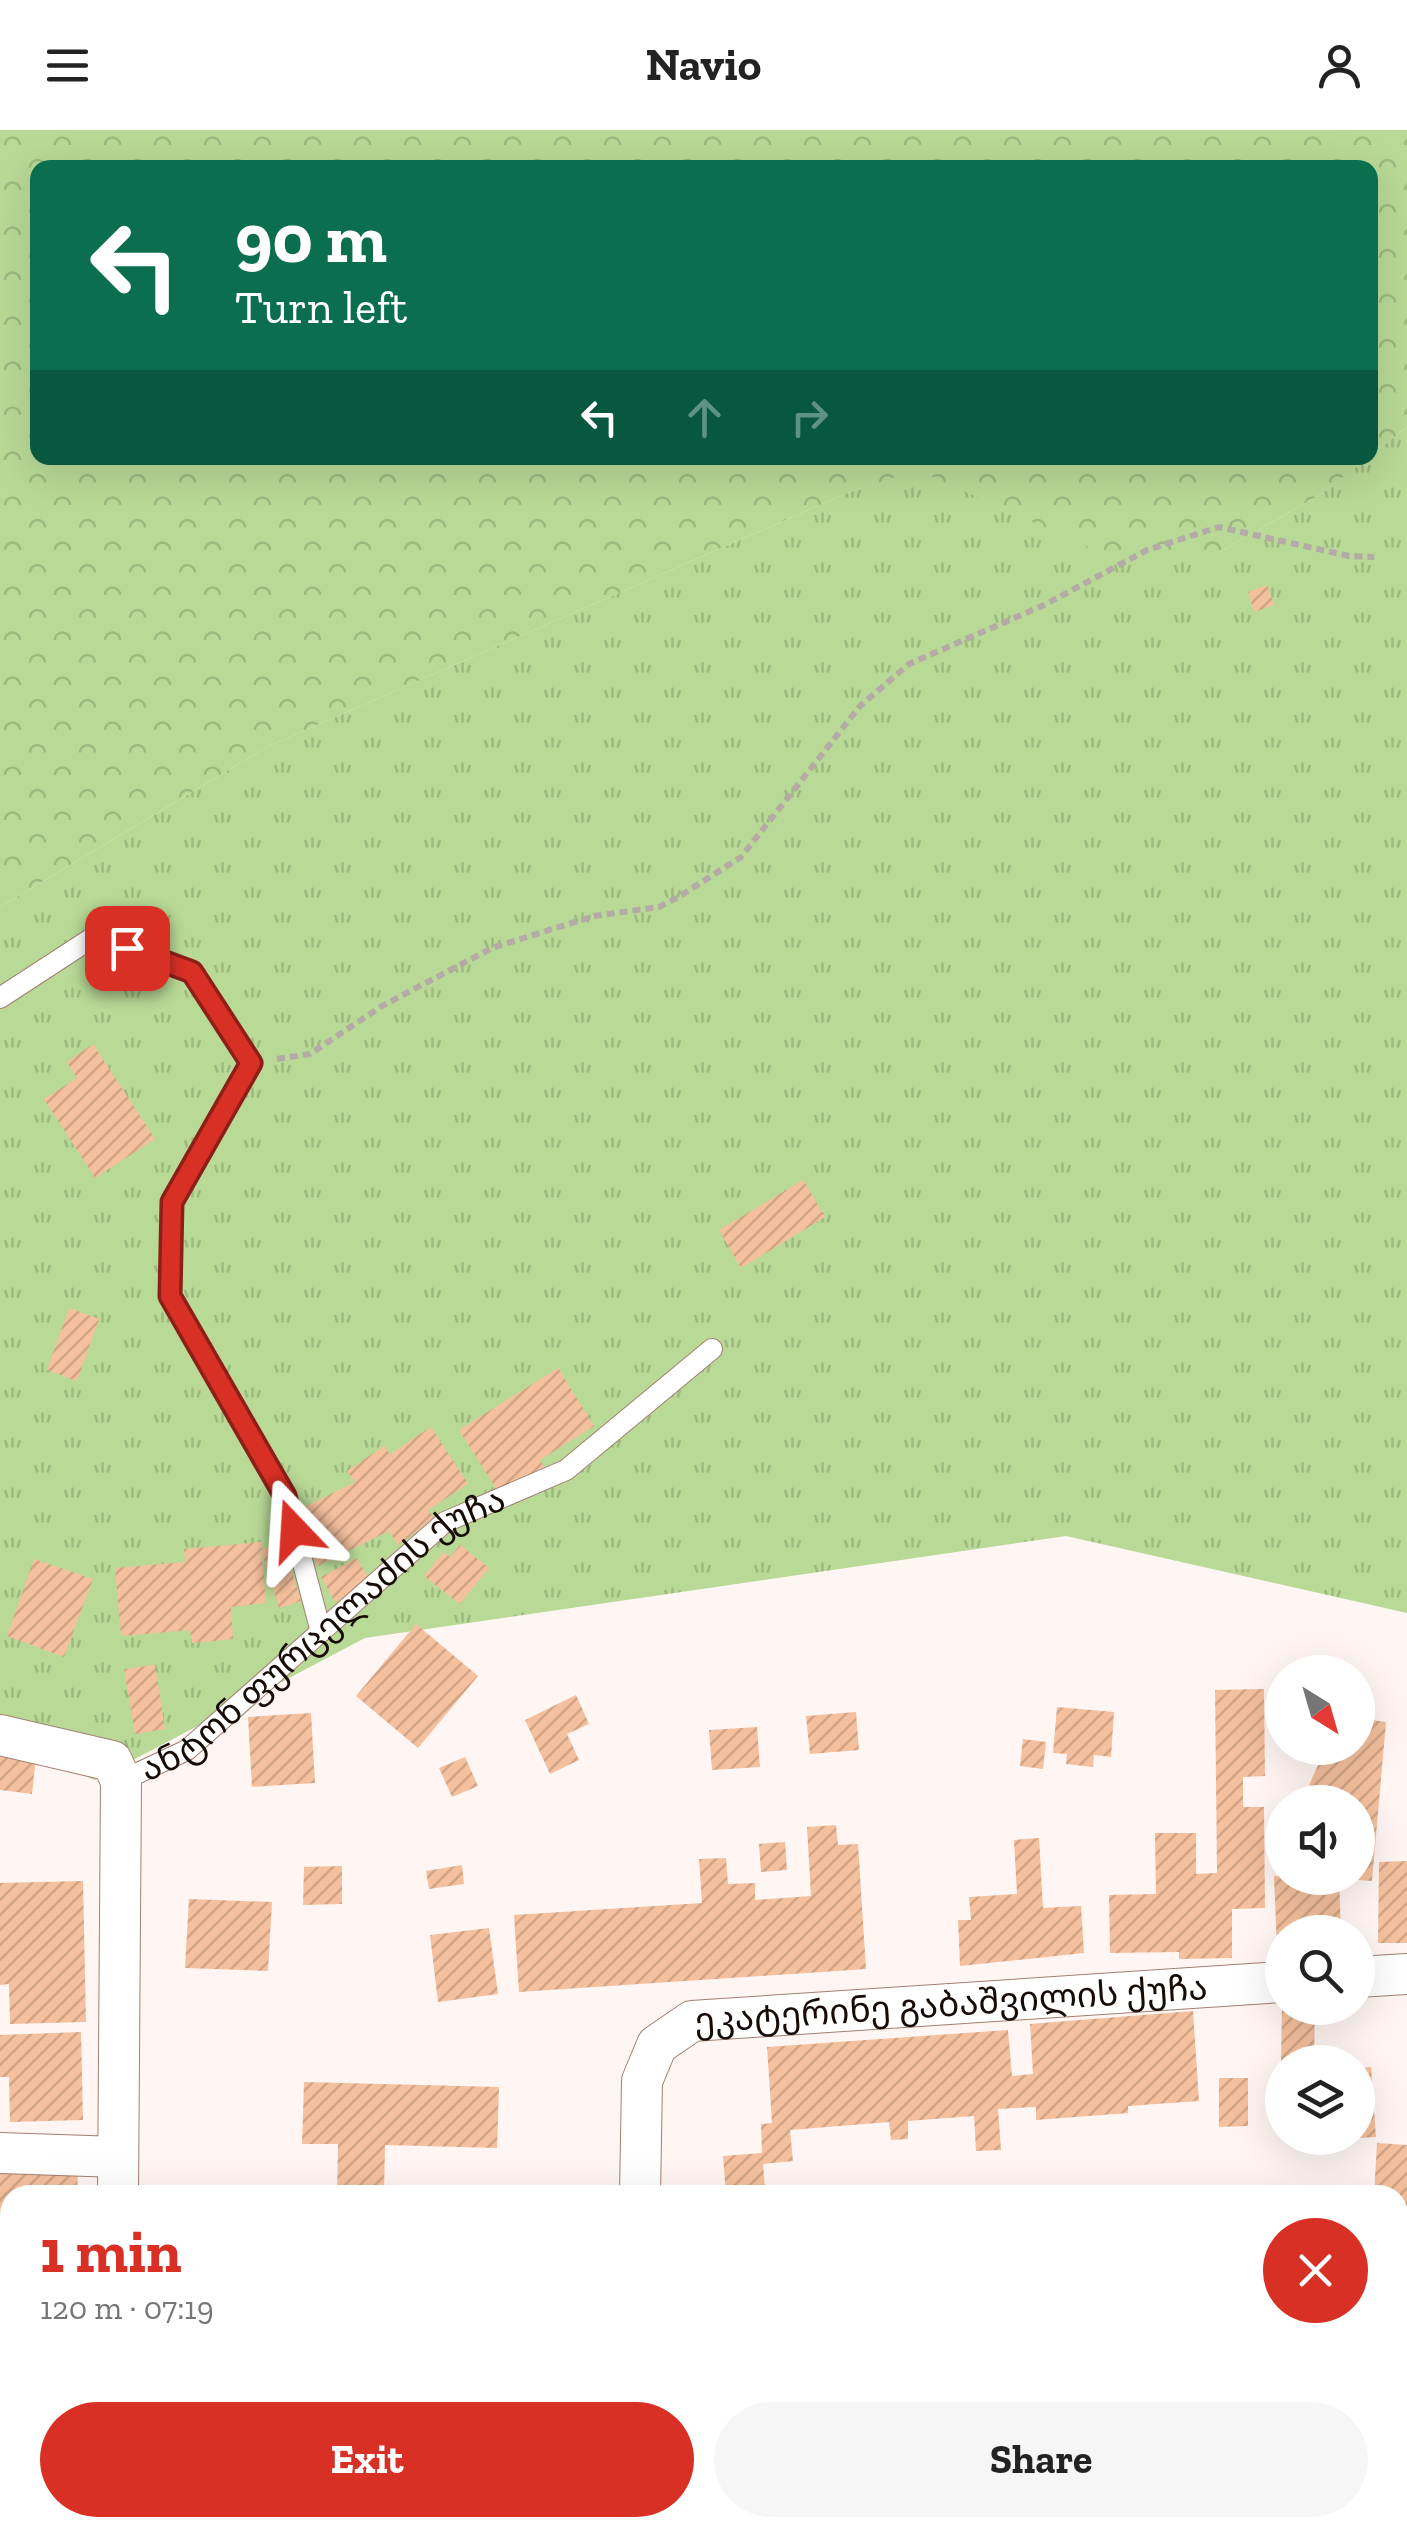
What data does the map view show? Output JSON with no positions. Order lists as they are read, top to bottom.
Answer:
{
  "streets": {
    "street": ["ანტონ ფურცელაძის ქუჩა", "ეკატერინე გაბაშვილის ქუჩა"]
  },
  "north": "bottom right",
  "page": {
    "header": "Navio",
    "turn": ["90 m", "Turn left"],
    "heading": ["1 min", "120 m · 07:19"],
    "buttons": ["Exit", "Share"]
  }
}
